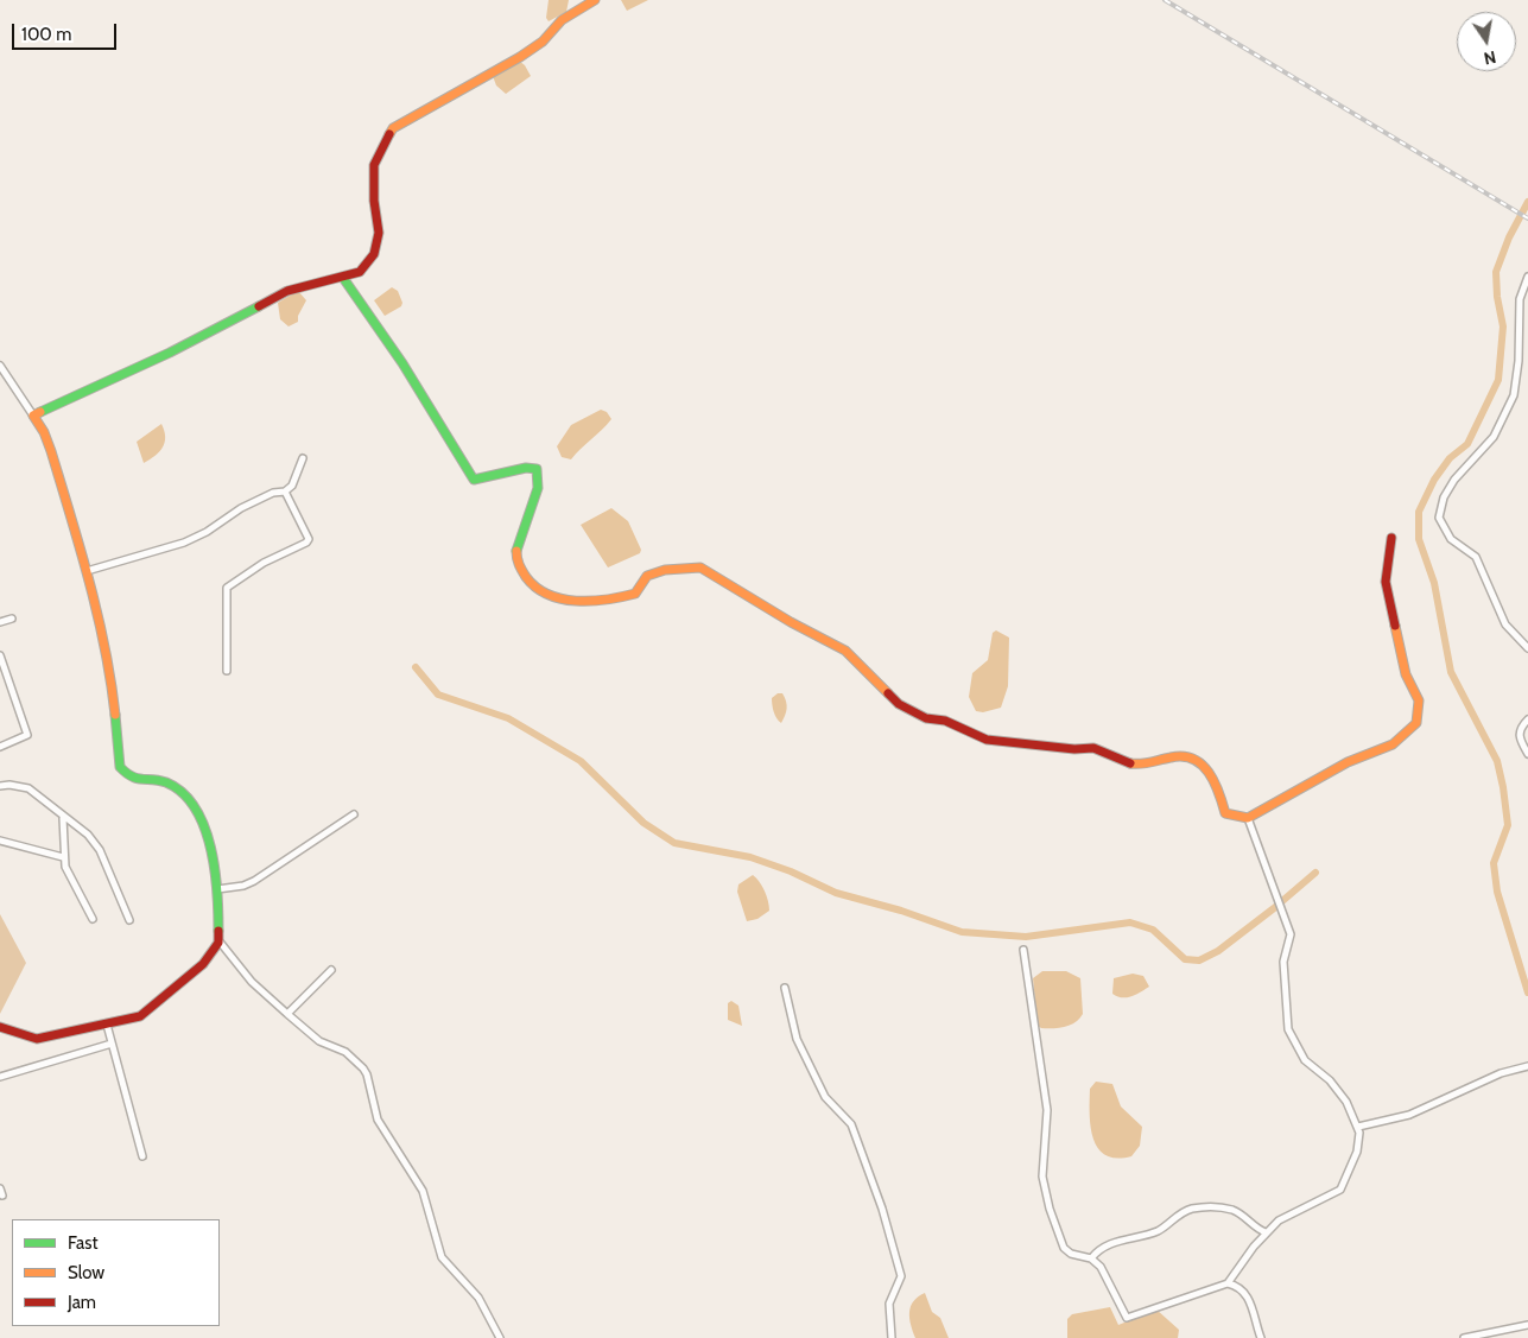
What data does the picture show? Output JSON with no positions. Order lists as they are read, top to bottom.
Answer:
{
  "legend": ["Fast", "Slow", "Jam"],
  "scale_bar": "100 m",
  "north": "bottom"
}
